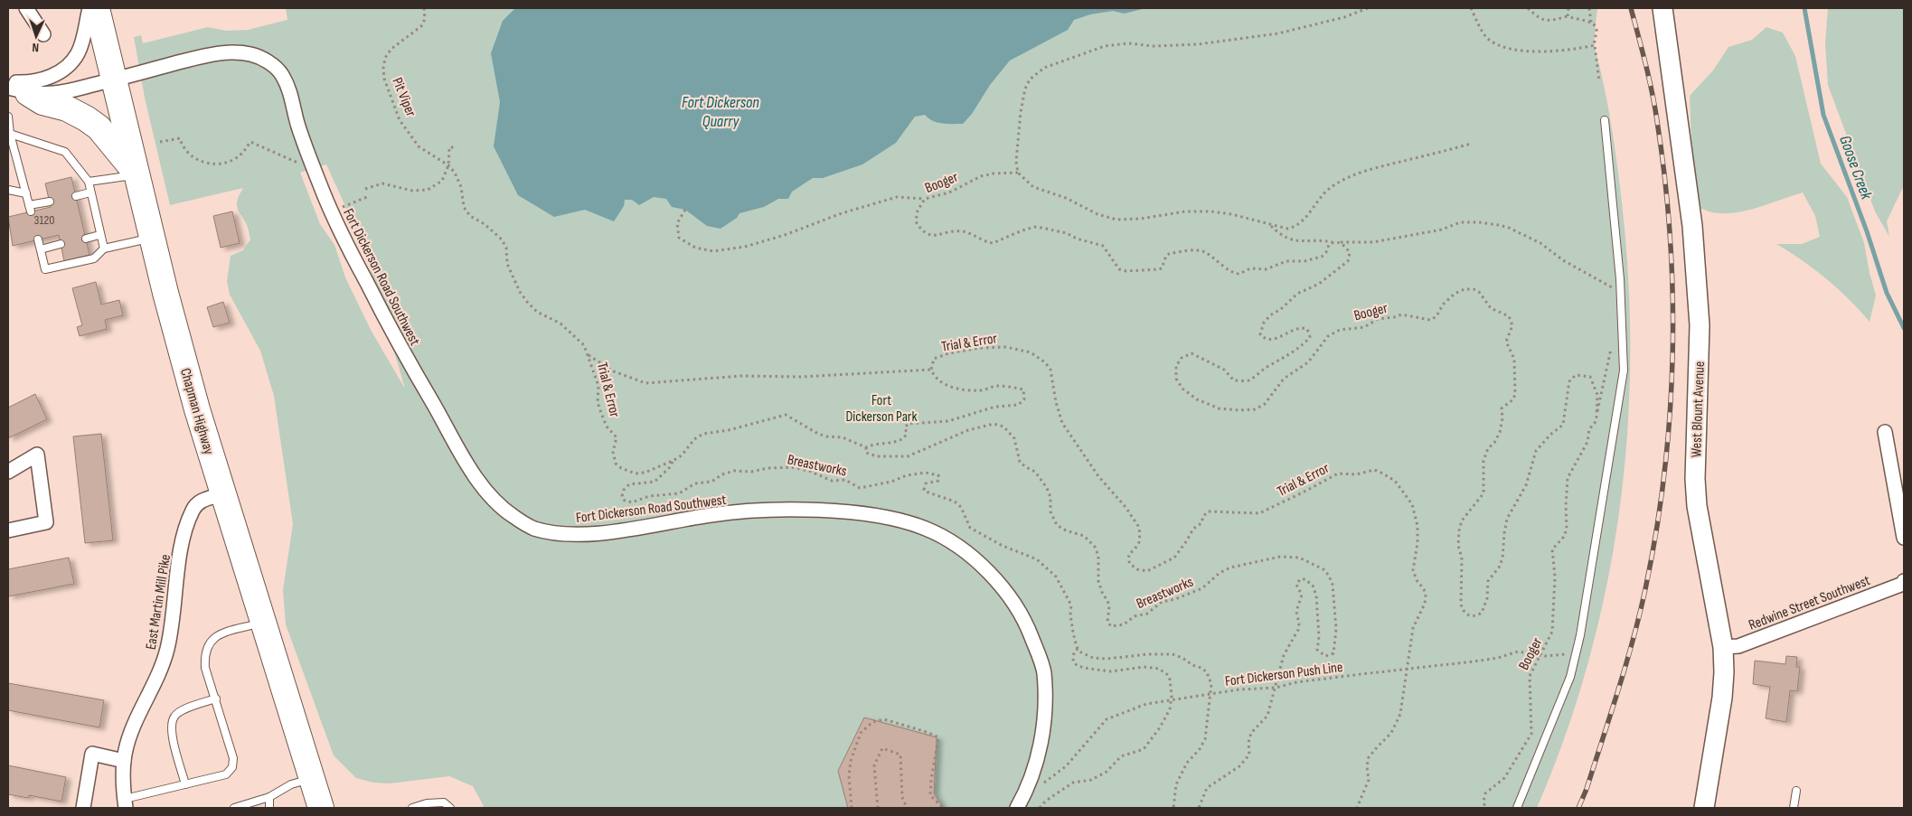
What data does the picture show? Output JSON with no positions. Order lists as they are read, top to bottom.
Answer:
{
  "streets": {
    "highway": ["Chapman Highway"],
    "street": [
      "Fort Dickerson Road Southwest",
      "West Blount Avenue",
      "East Martin Mill Pike",
      "Redwine Street Southwest"
    ],
    "path": [
      "Pit Viper",
      "Booger",
      "Trial & Error",
      "Breastworks",
      "Fort Dickerson Push Line"
    ]
  },
  "crossings": [
    ["Pit Viper", "Trial & Error"],
    ["Booger", "Fort Dickerson Push Line"],
    ["Fort Dickerson Road Southwest", "Chapman Highway"],
    ["Fort Dickerson Road Southwest", "Fort Dickerson Push Line"],
    ["Trial & Error", "Breastworks"],
    ["Trial & Error", "Fort Dickerson Push Line"],
    ["West Blount Avenue", "Redwine Street Southwest"],
    ["Chapman Highway", "East Martin Mill Pike"],
    ["Breastworks", "Fort Dickerson Push Line"]
  ],
  "water": ["Fort Dickerson Quarry", "Goose Creek"],
  "parks": ["Fort Dickerson Park"],
  "house_numbers": ["3120"],
  "north": "bottom"
}
